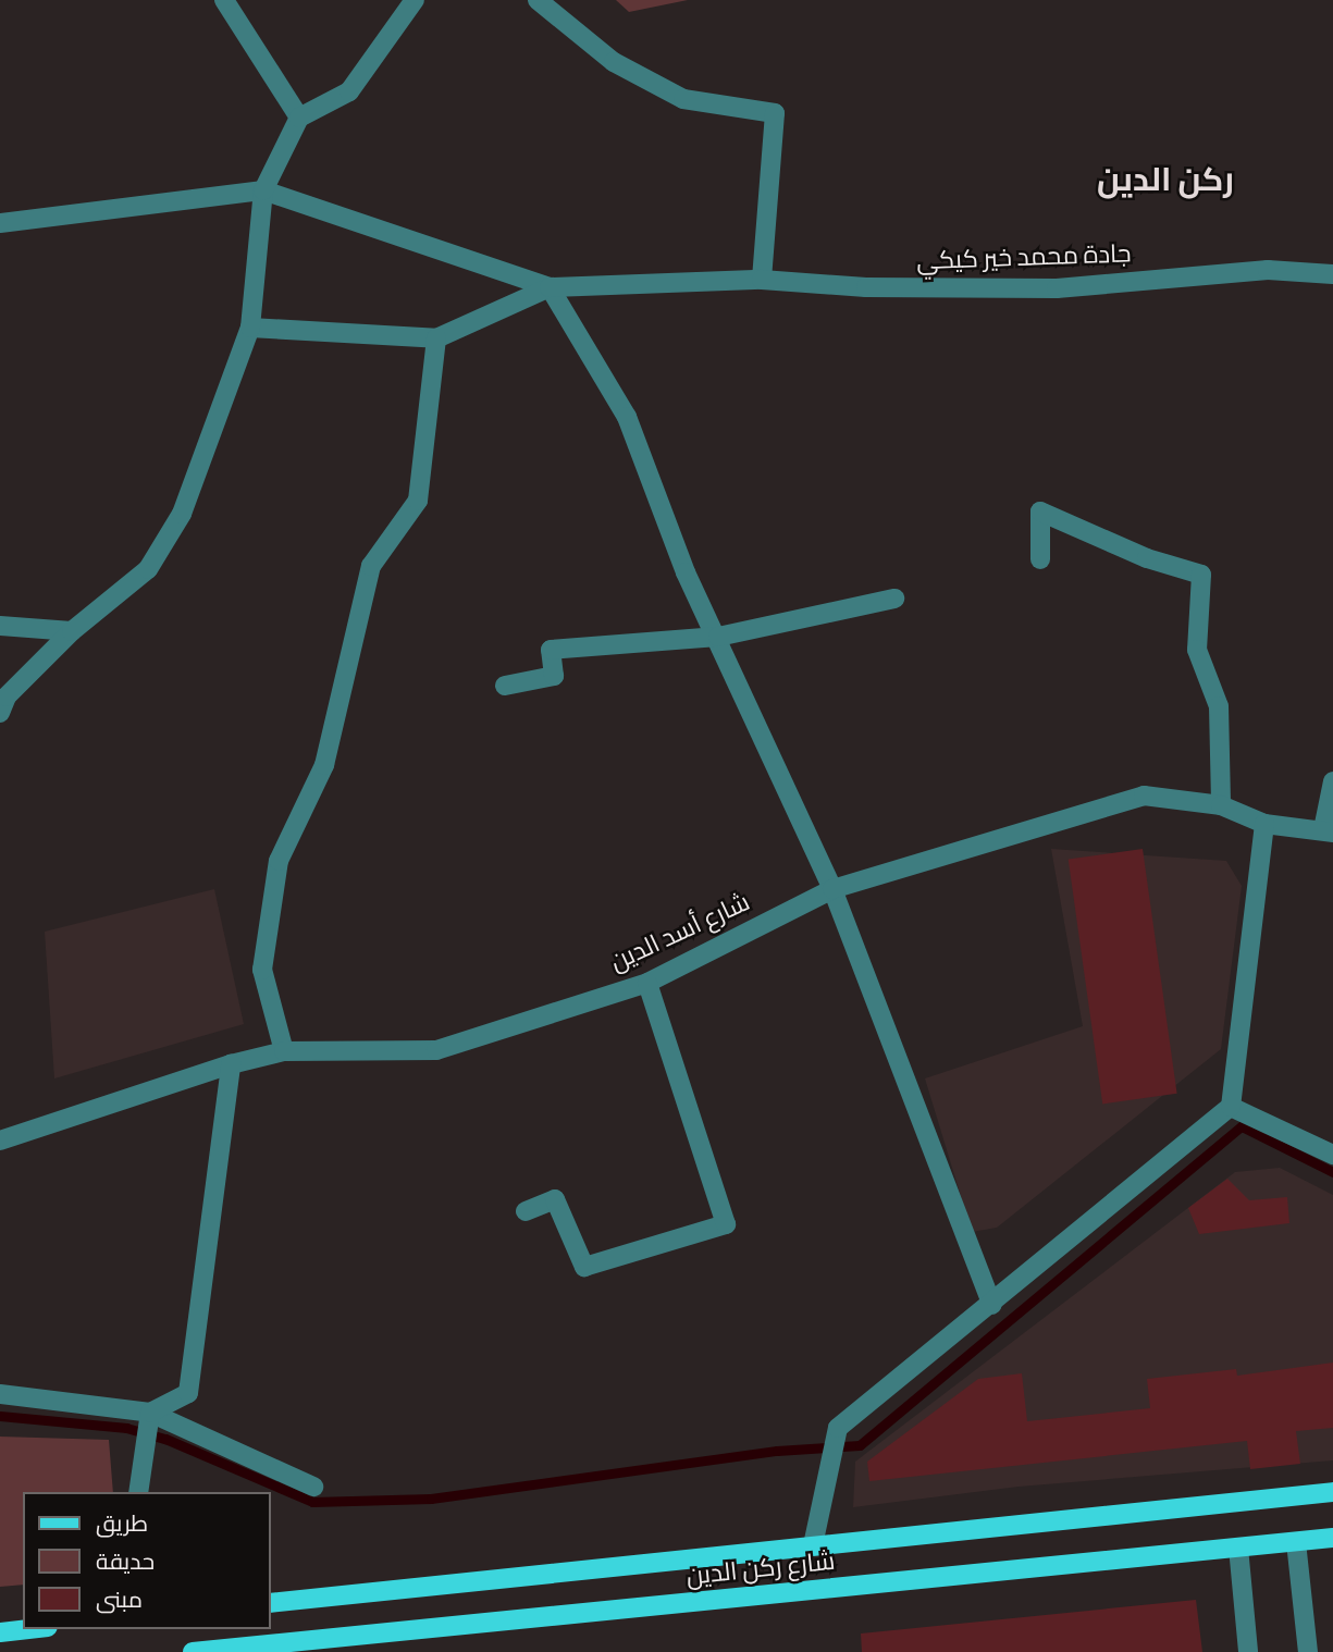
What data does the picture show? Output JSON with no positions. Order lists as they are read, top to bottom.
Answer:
{
  "streets": {
    "main road": ["شارع ركن الدين"],
    "street": ["جادة محمد خير كيكي", "شارع أسد الدين"]
  },
  "districts": ["ركن الدين"],
  "legend": ["طريق", "حديقة", "مبنى"]
}
